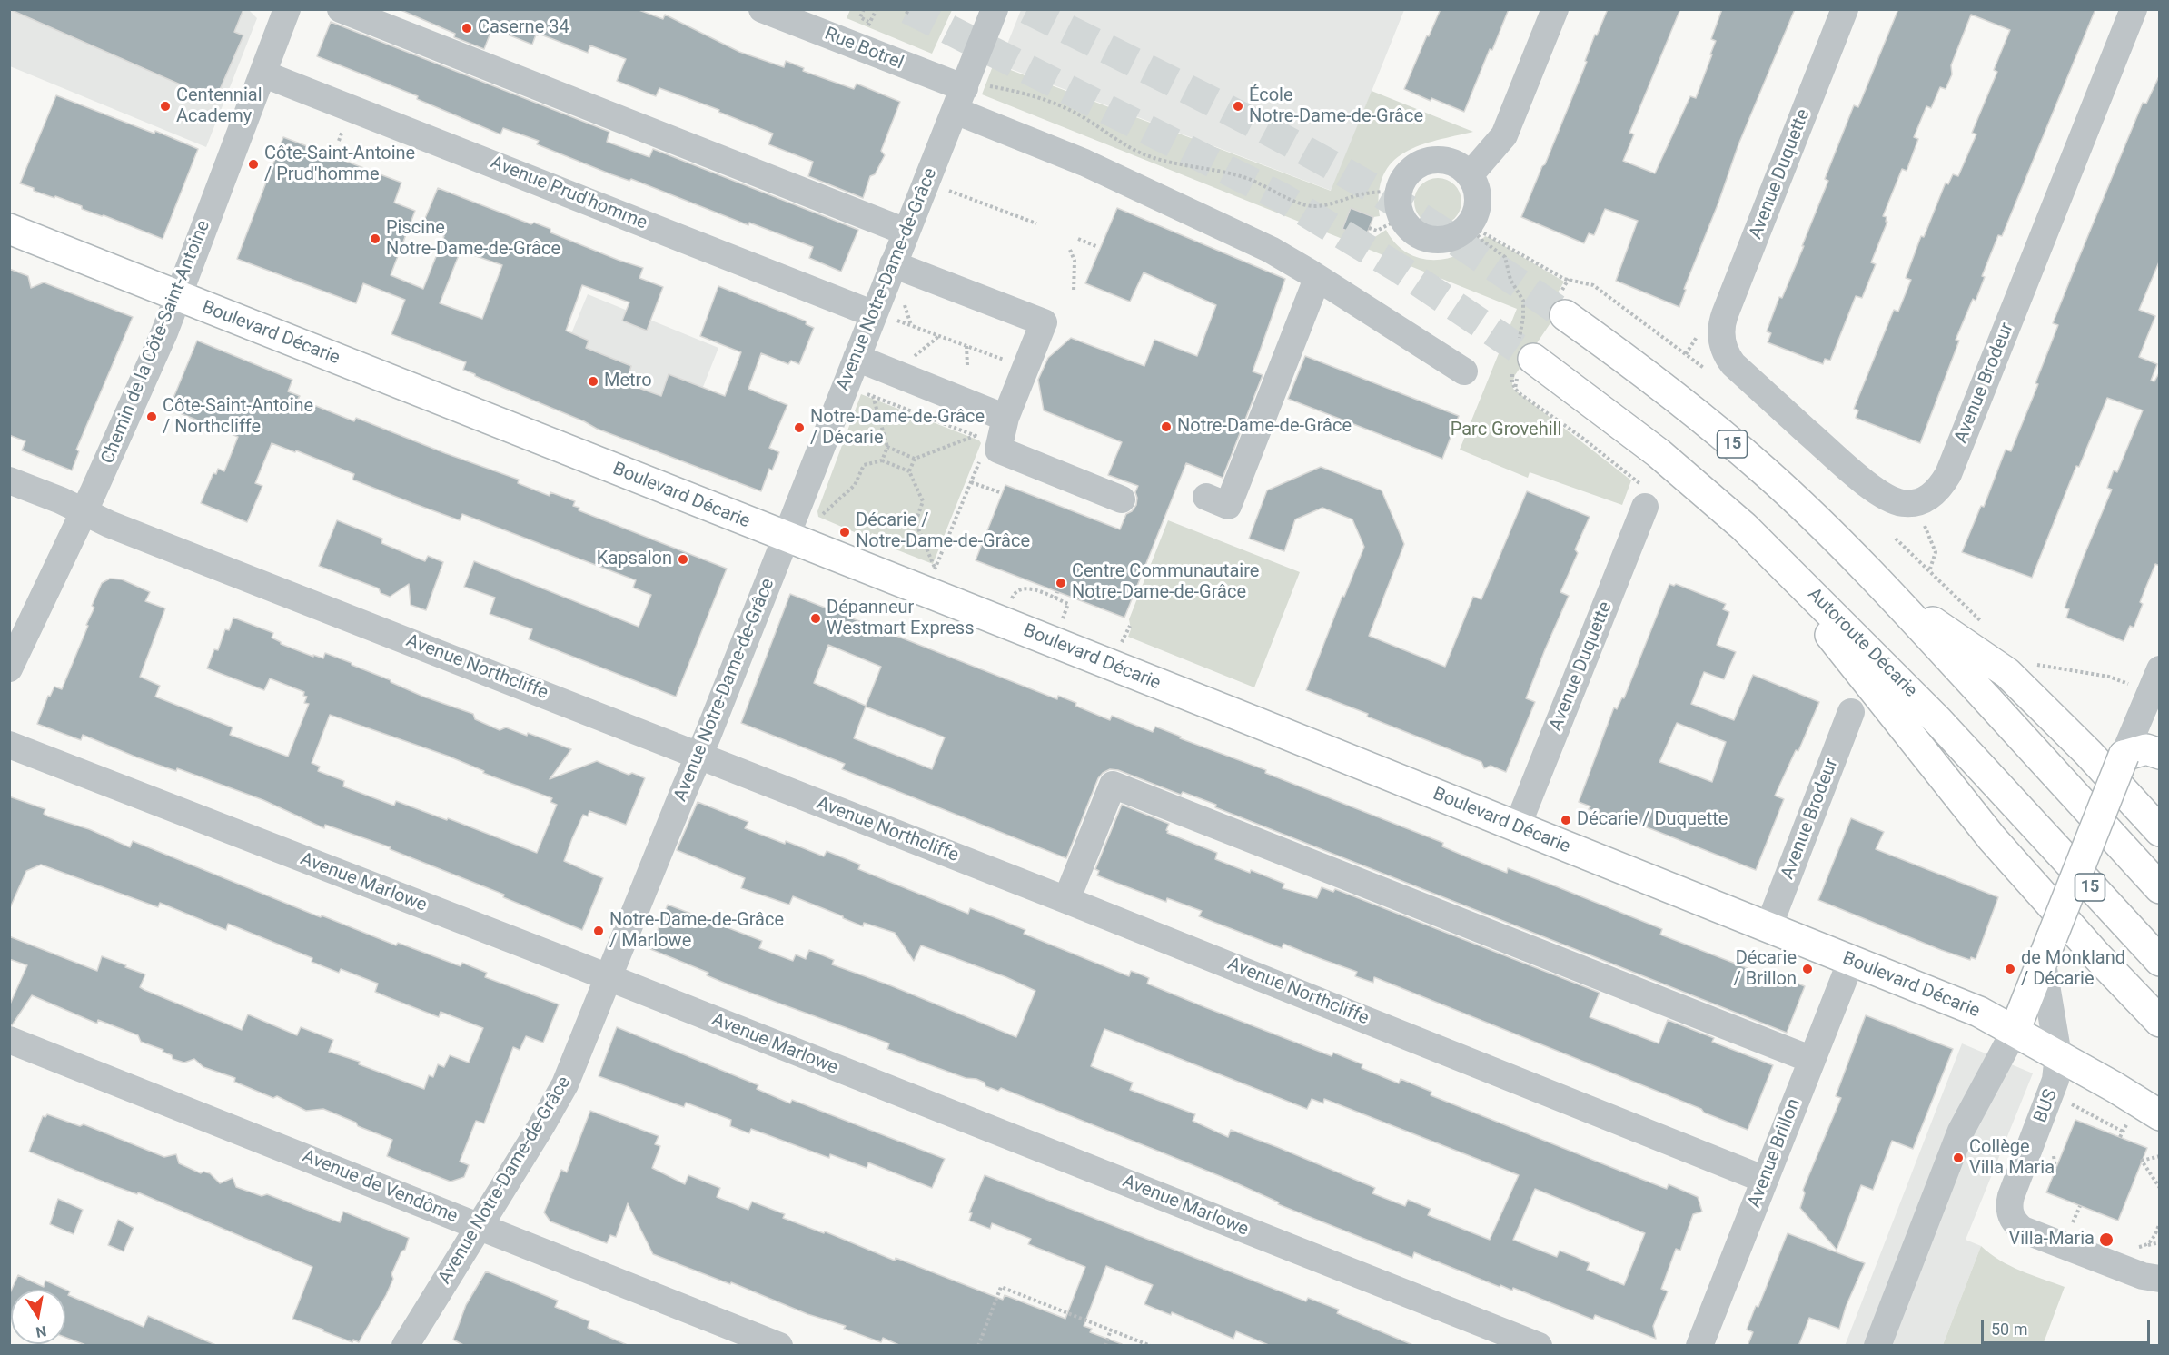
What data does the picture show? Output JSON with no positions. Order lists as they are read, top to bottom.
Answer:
{
  "streets": {
    "main road": ["Boulevard Décarie", "15", "Autoroute Décarie"],
    "street": [
      "Rue Botrel",
      "Avenue Duquette",
      "Avenue Prud'homme",
      "Avenue Notre-Dame-de-Grâce",
      "Chemin de la Côte-Saint-Antoine",
      "Avenue Brodeur",
      "Avenue Northcliffe",
      "Avenue Marlowe",
      "BUS",
      "Avenue Brillon",
      "Avenue de Vendôme"
    ]
  },
  "crossings": [
    ["Rue Botrel", "Avenue Notre-Dame-de-Grâce"],
    ["Avenue Duquette", "Boulevard Décarie"],
    ["Avenue Duquette", "Avenue Brodeur"],
    ["Avenue Prud'homme", "Avenue Notre-Dame-de-Grâce"],
    ["Avenue Prud'homme", "Chemin de la Côte-Saint-Antoine"],
    ["Avenue Notre-Dame-de-Grâce", "Boulevard Décarie"],
    ["Avenue Notre-Dame-de-Grâce", "Avenue Northcliffe"],
    ["Avenue Notre-Dame-de-Grâce", "Avenue Marlowe"],
    ["Avenue Notre-Dame-de-Grâce", "Avenue de Vendôme"],
    ["Boulevard Décarie", "Chemin de la Côte-Saint-Antoine"],
    ["Boulevard Décarie", "Avenue Brodeur"],
    ["Boulevard Décarie", "BUS"],
    ["Boulevard Décarie", "Avenue Brillon"],
    ["Chemin de la Côte-Saint-Antoine", "Avenue Northcliffe"],
    ["Avenue Northcliffe", "Avenue Brillon"]
  ],
  "parks": ["Parc Grovehill"],
  "places": [
    "Caserne 34",
    "Centennial Academy",
    "École Notre-Dame-de-Grâce",
    "Côte-Saint-Antoine / Prud'homme",
    "Piscine Notre-Dame-de-Grâce",
    "Metro",
    "Côte-Saint-Antoine / Northcliffe",
    "Notre-Dame-de-Grâce",
    "Notre-Dame-de-Grâce / Décarie",
    "Décarie / Notre-Dame-de-Grâce",
    "Kapsalon",
    "Centre Communautaire Notre-Dame-de-Grâce",
    "Dépanneur Westmart Express",
    "Décarie / Duquette",
    "Notre-Dame-de-Grâce / Marlowe",
    "Décarie / Brillon",
    "de Monkland / Décarie",
    "Collège Villa Maria",
    "Villa-Maria"
  ],
  "scale_bar": "50 m",
  "north": "bottom"
}
